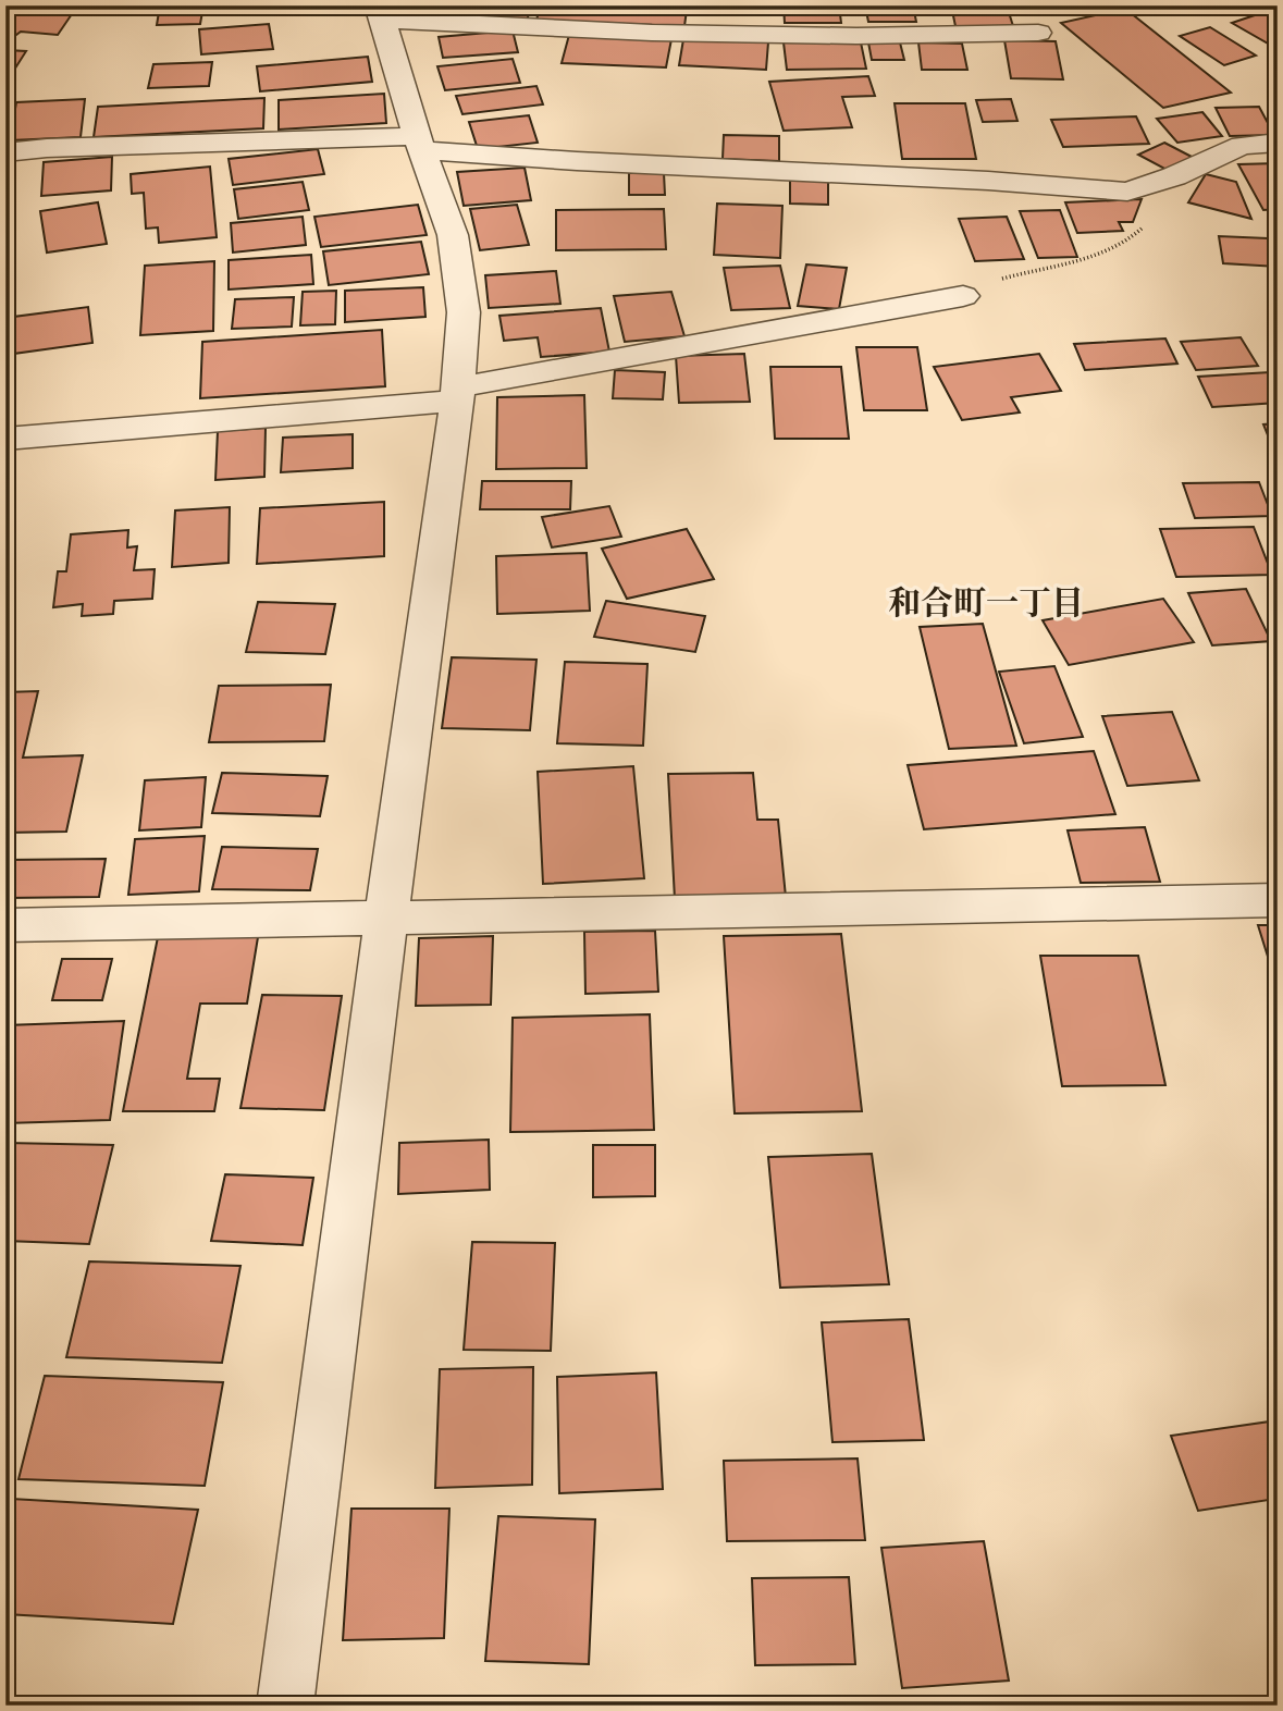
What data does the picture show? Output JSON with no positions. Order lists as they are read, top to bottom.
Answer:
{
  "districts": ["和合町一丁目"]
}
